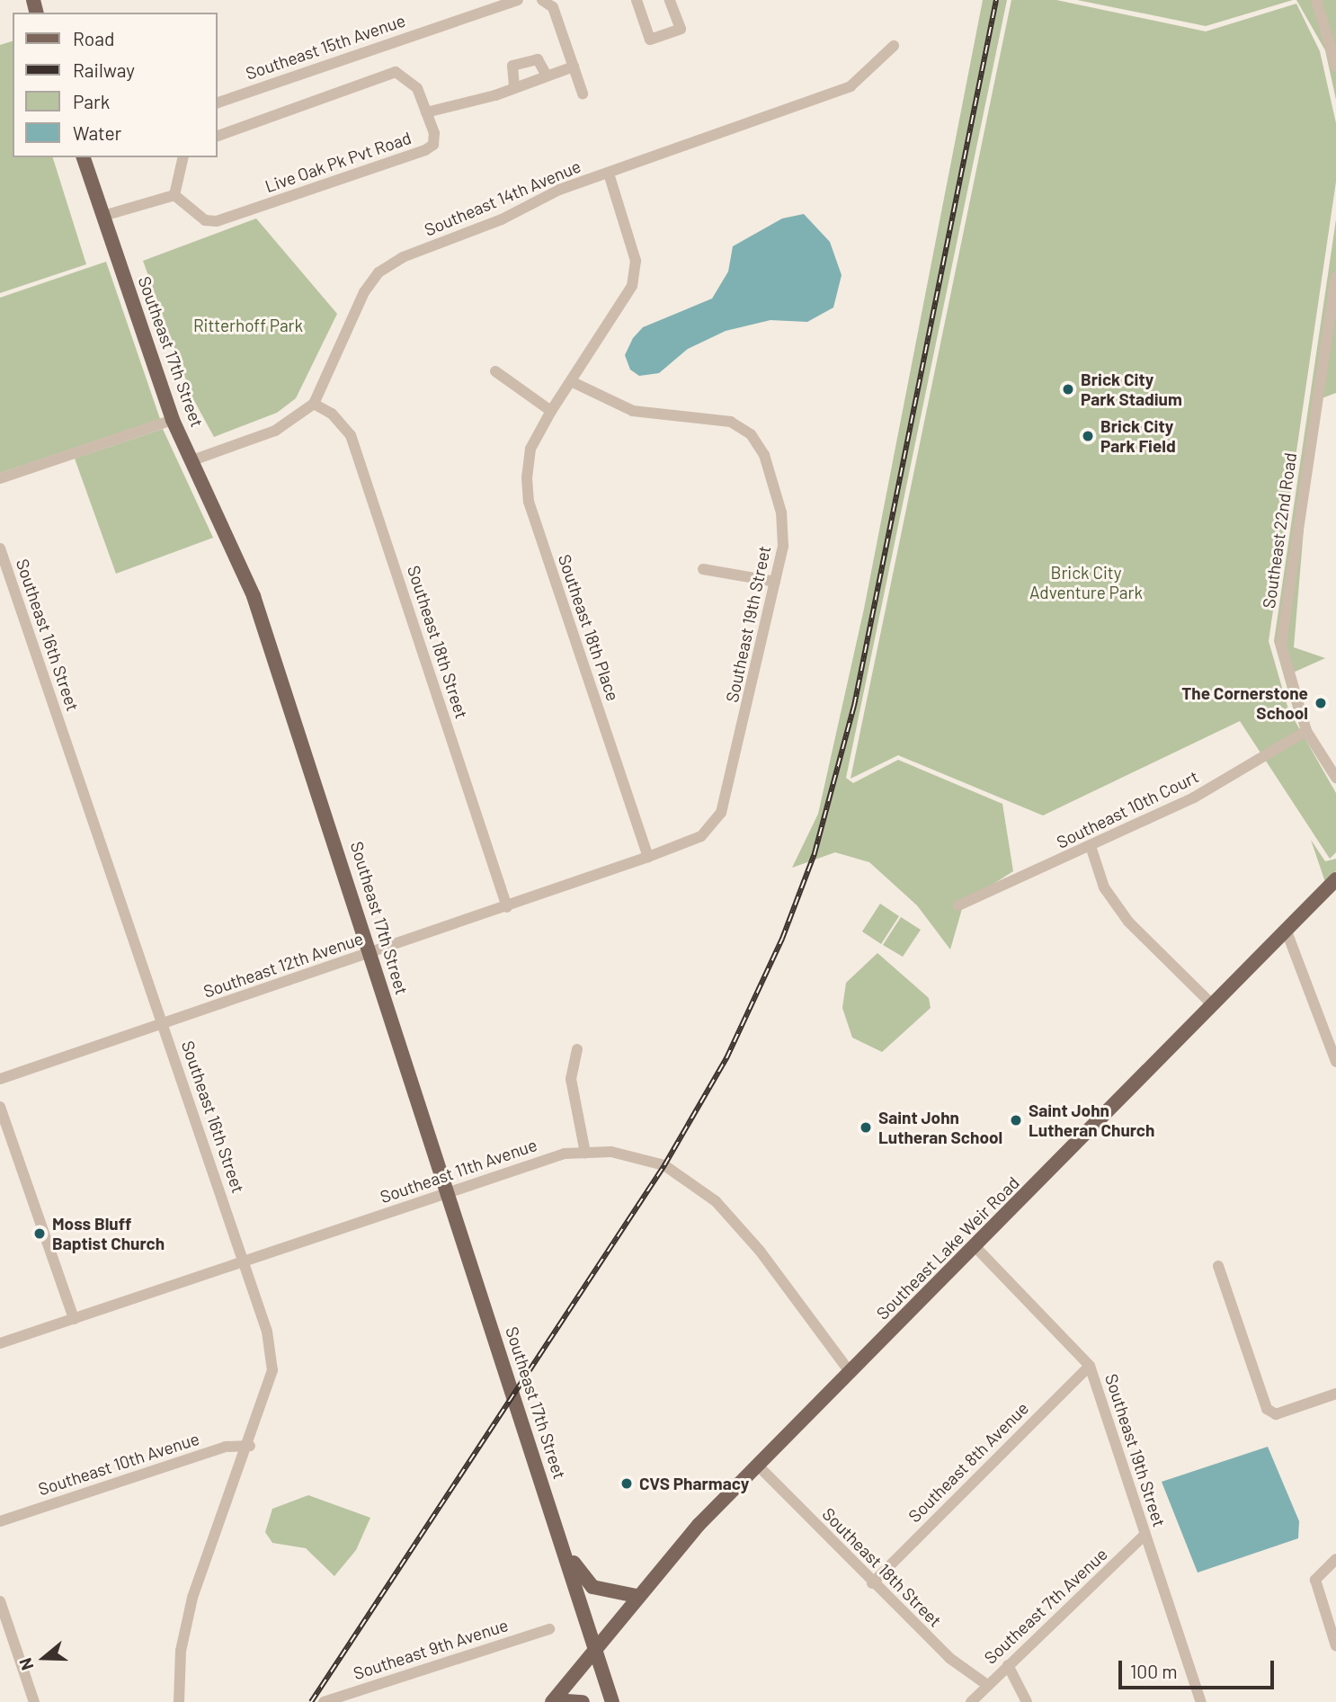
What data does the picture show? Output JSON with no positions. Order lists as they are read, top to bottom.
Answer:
{
  "streets": {
    "main road": ["Southeast 17th Street", "Southeast Lake Weir Road"],
    "street": [
      "Southeast 15th Avenue",
      "Live Oak Pk Pvt Road",
      "Southeast 14th Avenue",
      "Southeast 22nd Road",
      "Southeast 19th Street",
      "Southeast 18th Place",
      "Southeast 16th Street",
      "Southeast 18th Street",
      "Southeast 10th Court",
      "Southeast 12th Avenue",
      "Southeast 11th Avenue",
      "Southeast 8th Avenue",
      "Southeast 10th Avenue",
      "Southeast 7th Avenue",
      "Southeast 9th Avenue"
    ]
  },
  "crossings": [
    ["Southeast 14th Avenue", "Southeast 17th Street"],
    ["Southeast 14th Avenue", "Southeast 18th Place"],
    ["Southeast 14th Avenue", "Southeast 18th Street"],
    ["Southeast 17th Street", "Southeast 12th Avenue"],
    ["Southeast 17th Street", "Southeast 11th Avenue"],
    ["Southeast 17th Street", "Southeast Lake Weir Road"],
    ["Southeast 22nd Road", "Southeast 10th Court"],
    ["Southeast 19th Street", "Southeast 18th Place"],
    ["Southeast 19th Street", "Southeast 12th Avenue"],
    ["Southeast 19th Street", "Southeast Lake Weir Road"],
    ["Southeast 19th Street", "Southeast 8th Avenue"],
    ["Southeast 19th Street", "Southeast 7th Avenue"],
    ["Southeast 18th Place", "Southeast 12th Avenue"],
    ["Southeast 16th Street", "Southeast 12th Avenue"],
    ["Southeast 16th Street", "Southeast 11th Avenue"],
    ["Southeast 16th Street", "Southeast 10th Avenue"],
    ["Southeast 18th Street", "Southeast 12th Avenue"],
    ["Southeast 18th Street", "Southeast Lake Weir Road"],
    ["Southeast 18th Street", "Southeast 8th Avenue"],
    ["Southeast 18th Street", "Southeast 7th Avenue"],
    ["Southeast 11th Avenue", "Southeast Lake Weir Road"]
  ],
  "parks": ["Ritterhoff Park", "Brick City Adventure Park"],
  "places": [
    "Brick City Park Stadium",
    "Brick City Park Field",
    "The Cornerstone School",
    "Saint John Lutheran Church",
    "Saint John Lutheran School",
    "Moss Bluff Baptist Church",
    "CVS Pharmacy"
  ],
  "legend": [
    "Road",
    "Railway",
    "Park",
    "Water"
  ],
  "scale_bar": "100 m",
  "north": "left"
}
